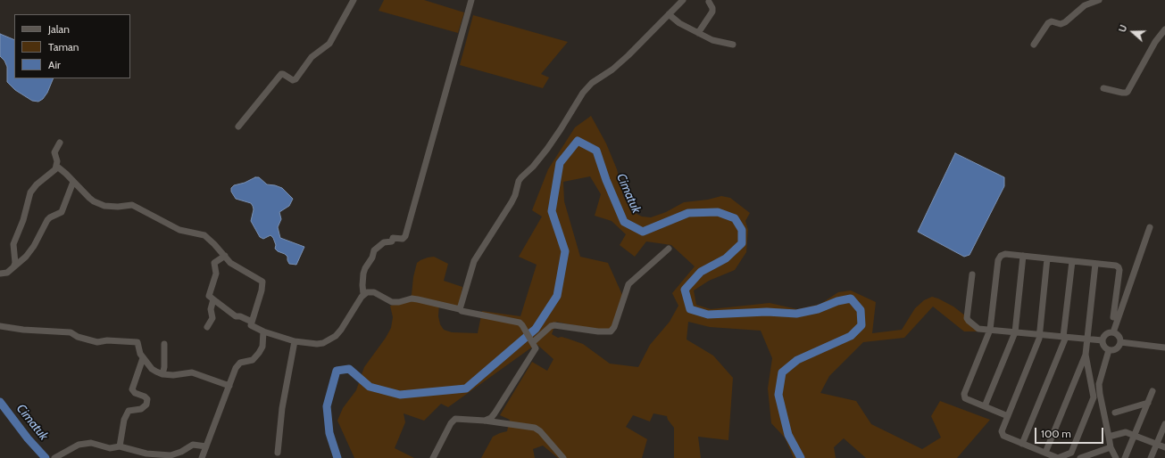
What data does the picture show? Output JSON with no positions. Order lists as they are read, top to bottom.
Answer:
{
  "water": ["Cimatuk"],
  "legend": ["Jalan", "Taman", "Air"],
  "scale_bar": "100 m",
  "north": "left"
}
